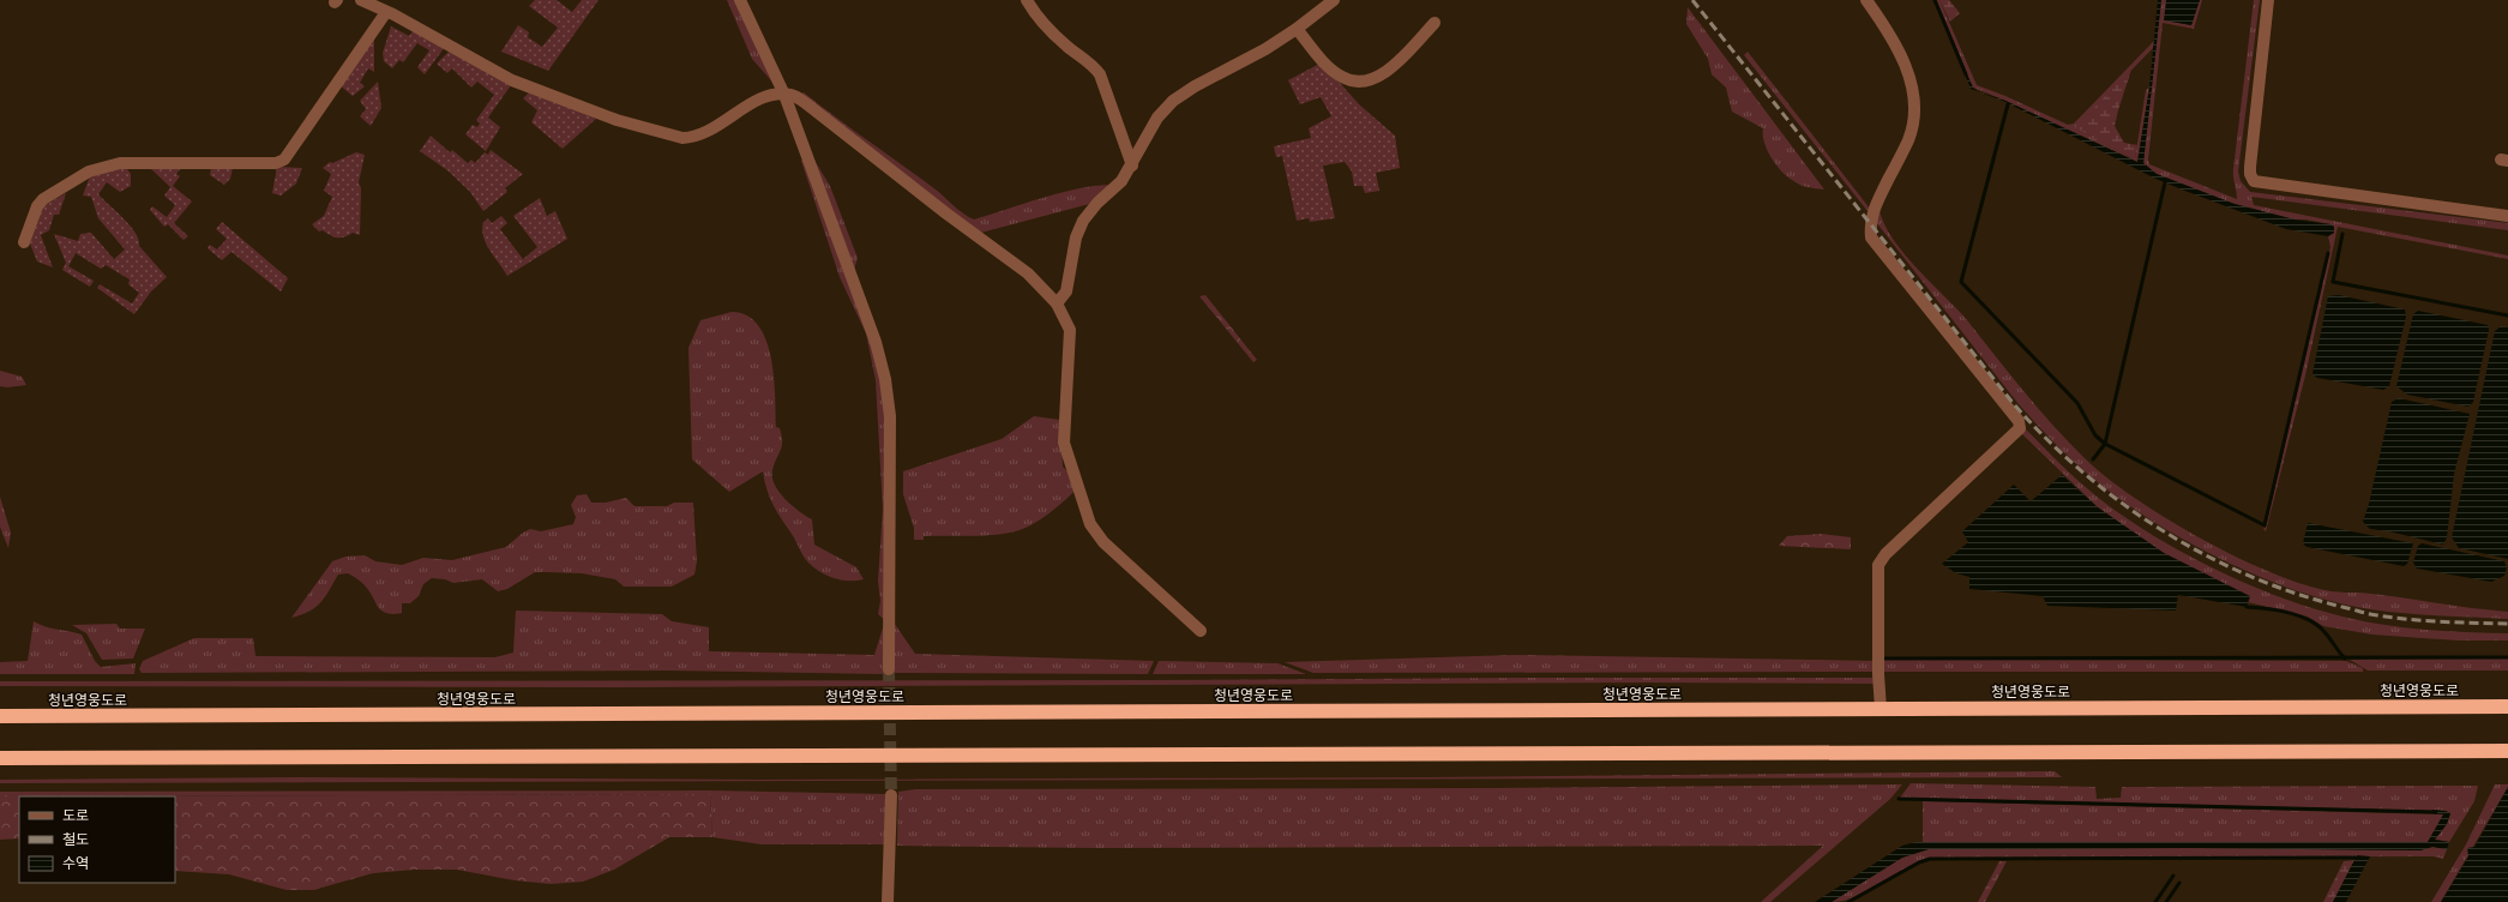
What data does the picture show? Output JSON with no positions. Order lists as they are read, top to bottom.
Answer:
{
  "streets": {
    "highway": ["청년영웅도로"]
  },
  "legend": ["도로", "철도", "수역"]
}
